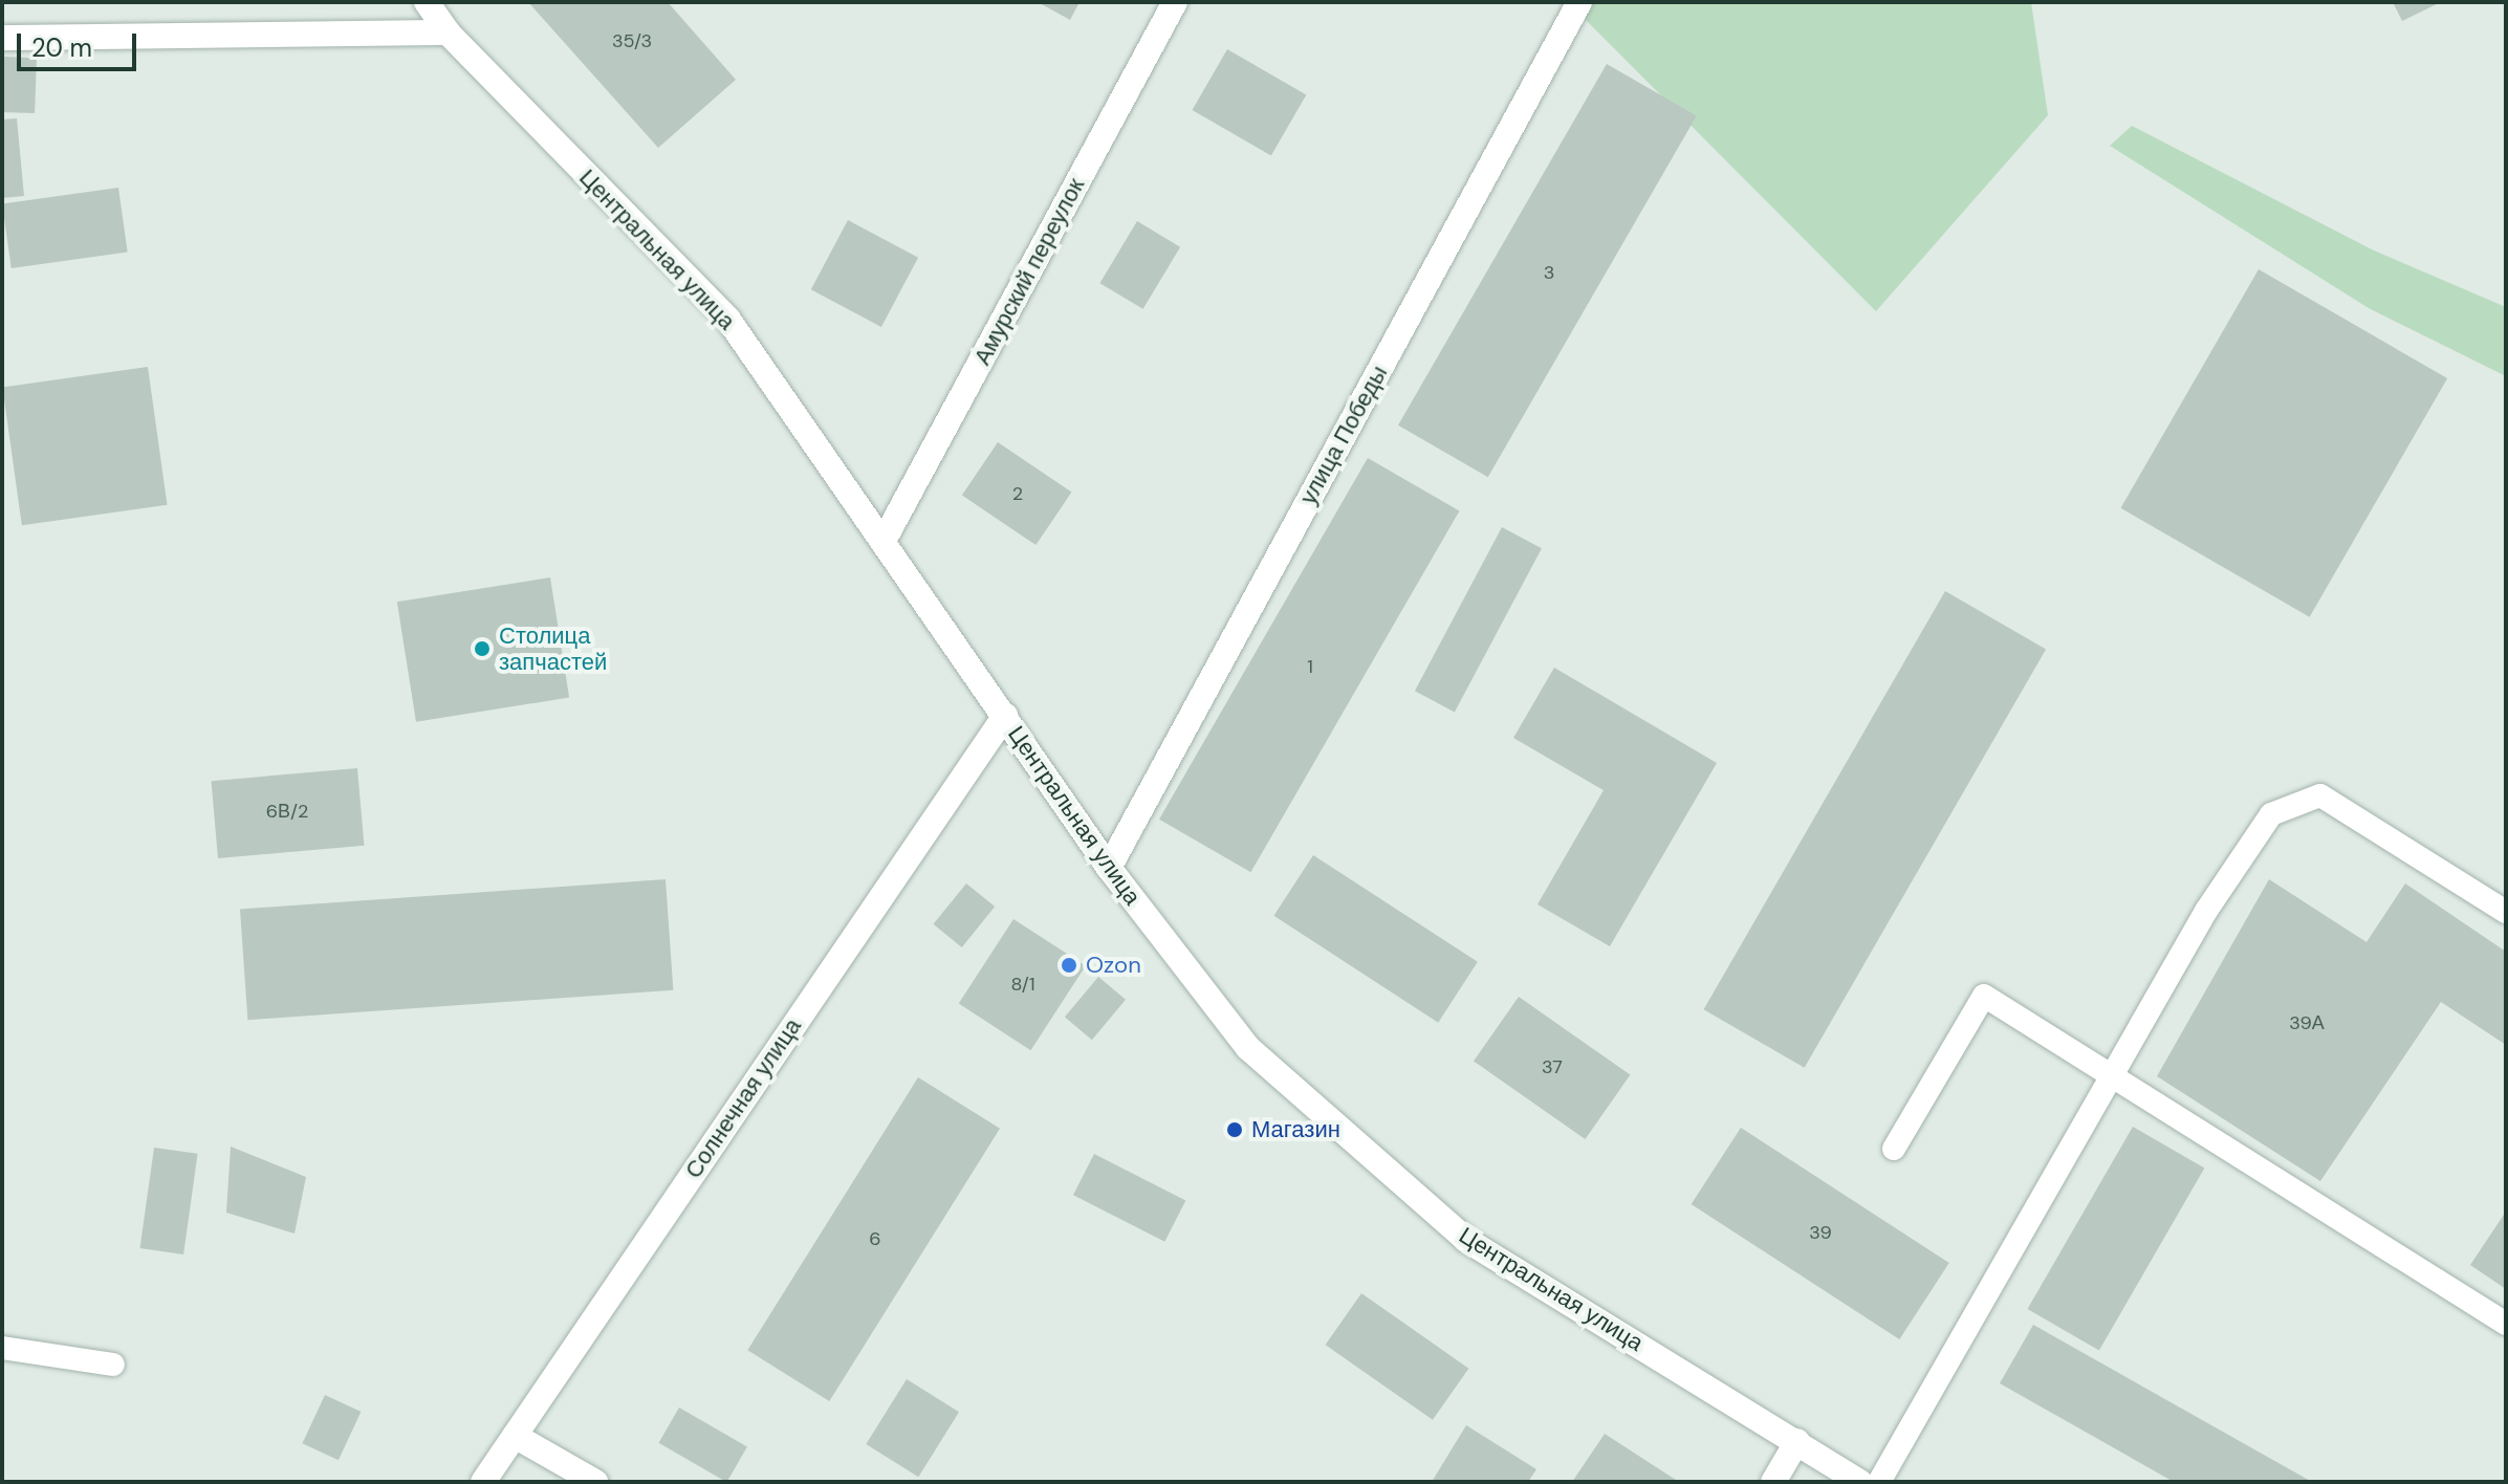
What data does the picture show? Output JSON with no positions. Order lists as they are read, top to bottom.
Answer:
{
  "streets": {
    "street": [
      "Центральная улица",
      "Амурский переулок",
      "улица Победы",
      "Солнечная улица"
    ]
  },
  "crossings": [
    ["Центральная улица", "Амурский переулок"],
    ["Центральная улица", "улица Победы"],
    ["Центральная улица", "Солнечная улица"]
  ],
  "places": ["Столица запчастей", "Ozon", "Магазин"],
  "house_numbers": [
    "35/3",
    "3",
    "2",
    "1",
    "6В/2",
    "8/1",
    "39А",
    "37",
    "39",
    "6"
  ],
  "scale_bar": "20 m"
}
